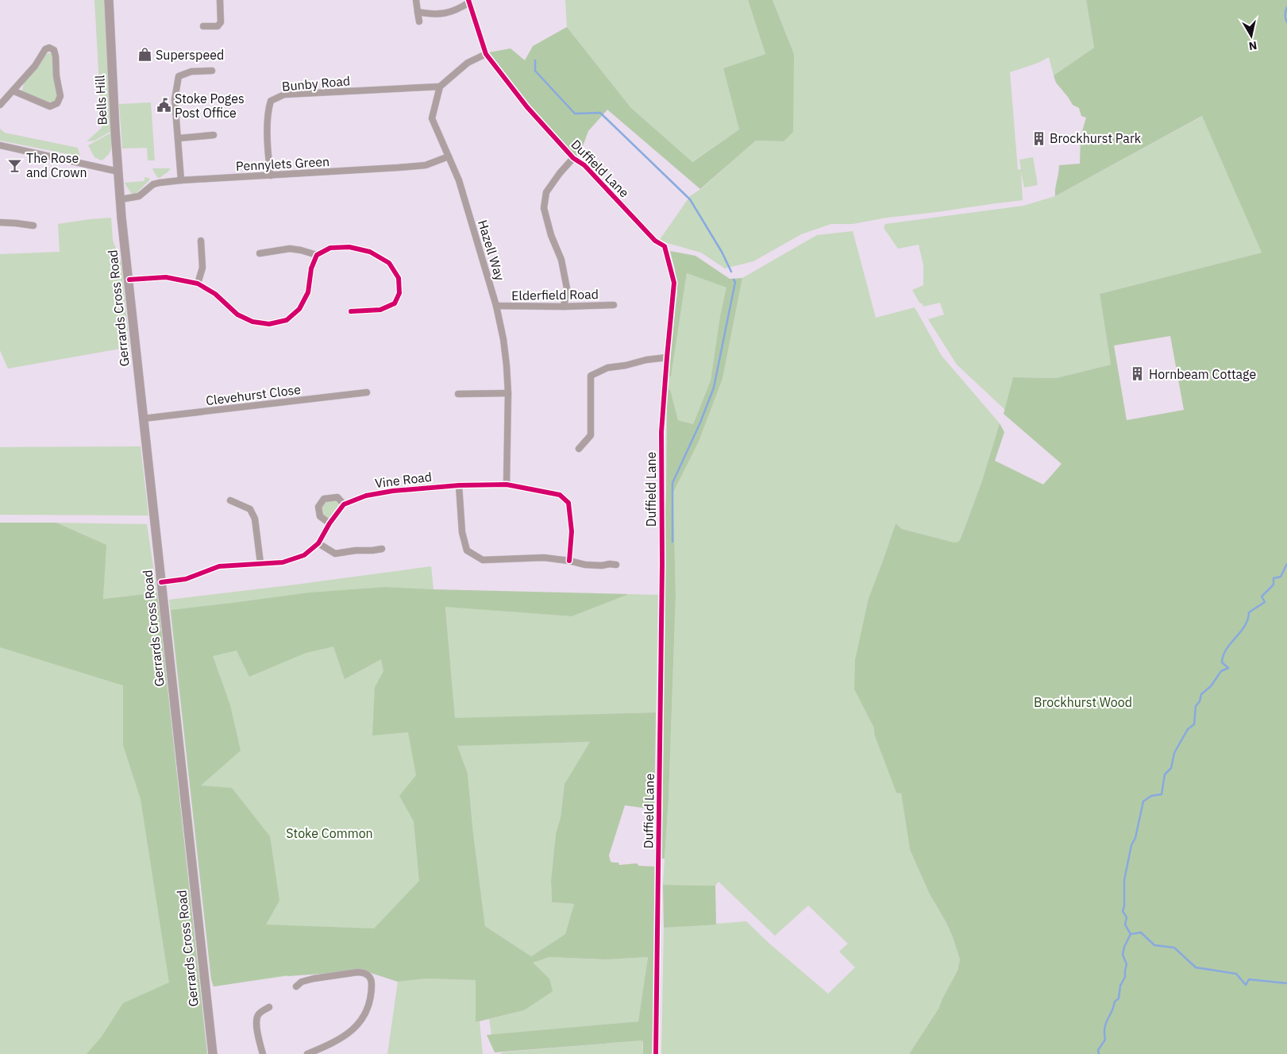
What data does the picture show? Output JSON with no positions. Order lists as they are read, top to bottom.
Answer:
{
  "streets": {
    "main road": ["Bells Hill", "Gerrards Cross Road"],
    "street": [
      "Bunby Road",
      "Pennylets Green",
      "Duffield Lane",
      "Hazell Way",
      "Elderfield Road",
      "Clevehurst Close",
      "Vine Road"
    ]
  },
  "crossings": [
    ["Bunby Road", "Pennylets Green"],
    ["Bunby Road", "Hazell Way"],
    ["Bells Hill", "Pennylets Green"],
    ["Bells Hill", "Gerrards Cross Road"],
    ["Pennylets Green", "Hazell Way"],
    ["Pennylets Green", "Gerrards Cross Road"],
    ["Hazell Way", "Elderfield Road"],
    ["Hazell Way", "Vine Road"],
    ["Gerrards Cross Road", "Clevehurst Close"]
  ],
  "parks": ["Brockhurst Wood", "Stoke Common"],
  "places": {
    "shop": ["Superspeed"],
    "public building": ["Stoke Poges Post Office"],
    "building": ["Brockhurst Park", "Hornbeam Cottage"],
    "bar": ["The Rose and Crown"]
  },
  "north": "bottom"
}
